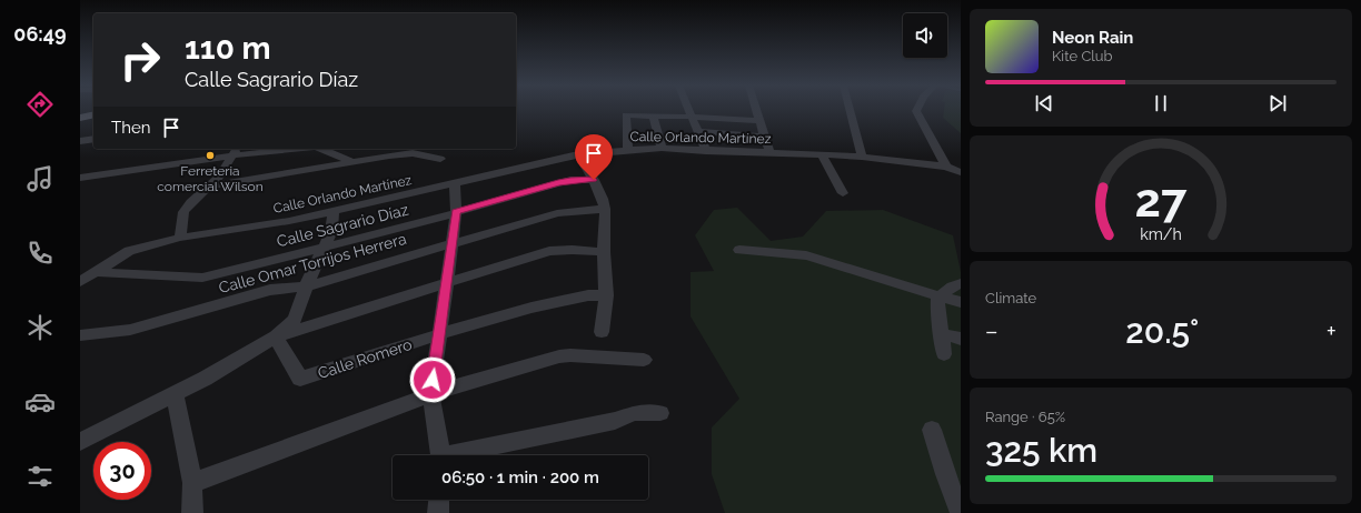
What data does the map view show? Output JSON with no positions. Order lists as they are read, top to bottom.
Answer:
{
  "streets": {
    "street": [
      "Calle Orlando Martínez",
      "Calle Sagrario Díaz",
      "Calle Omar Torrijos Herrera",
      "Calle Romero"
    ]
  },
  "crossings": [
    ["Calle Orlando Martínez", "Calle Sagrario Díaz"]
  ],
  "places": ["Ferreteria comercial Wilson"],
  "page": {
    "tabs": "06:49",
    "turn": ["110 m", "Calle Sagrario Díaz"],
    "song": ["Neon Rain", "Kite Club"],
    "then": "Then",
    "tile": [
      "Climate",
      ["Range · 65%", "325 km"]
    ],
    "heat": ["−", "20.5°", "+"],
    "limit": "30",
    "trip": "06:50 · 1 min · 200 m",
    "gauge": ["27", "km/h"]
  }
}
